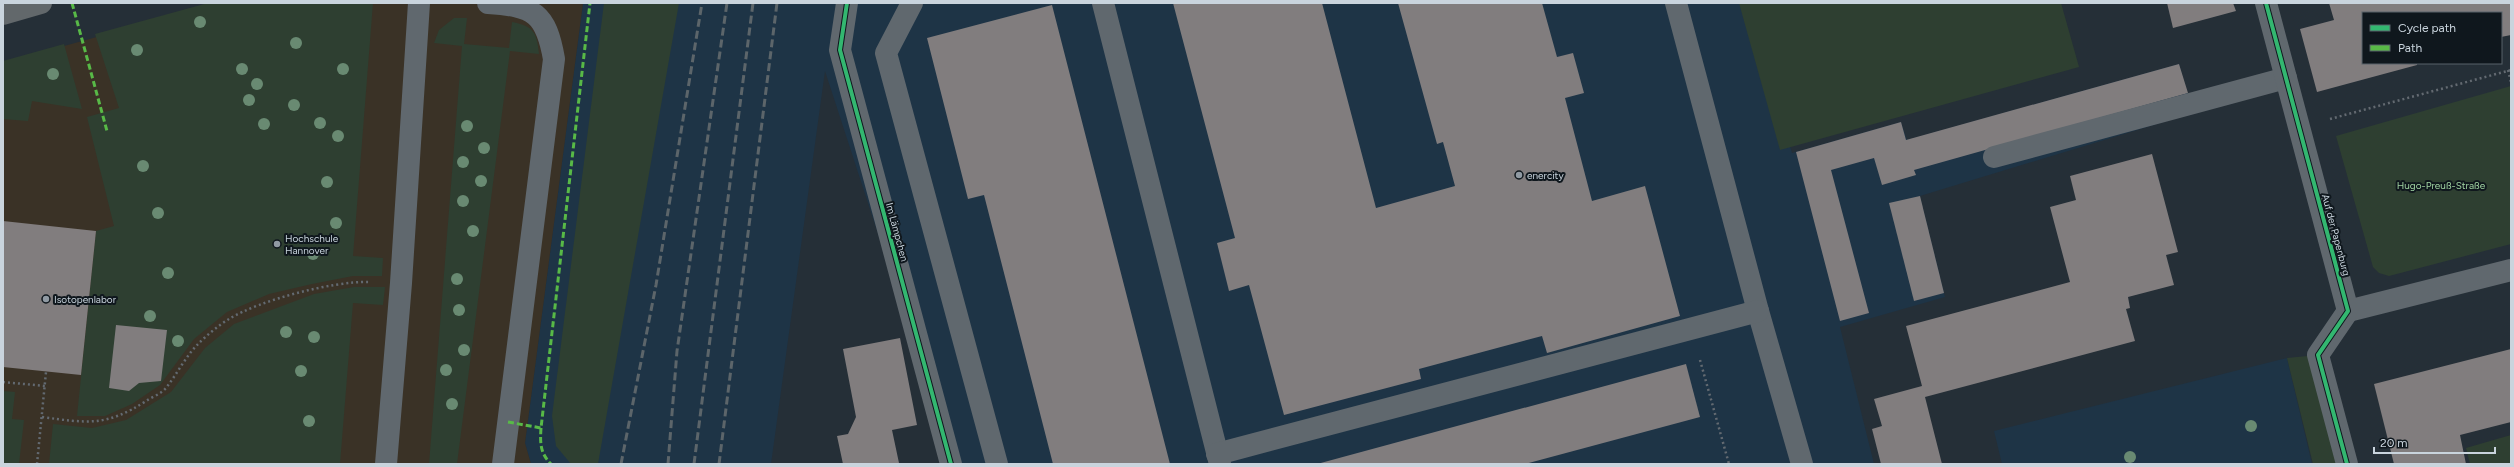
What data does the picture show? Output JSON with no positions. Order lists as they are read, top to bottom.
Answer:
{
  "streets": {
    "street": ["Im Lämpchen", "Auf der Papenburg"]
  },
  "parks": ["Hugo-Preuß-Straße"],
  "places": ["enercity", "Hochschule Hannover", "Isotopenlabor"],
  "legend": ["Cycle path", "Path"],
  "scale_bar": "20 m"
}
